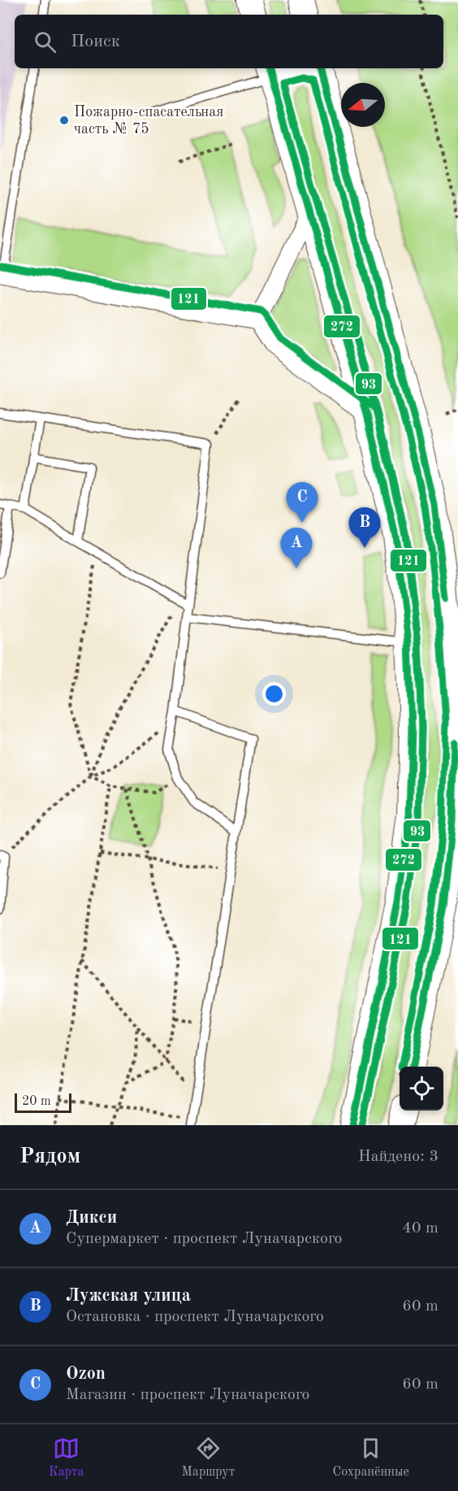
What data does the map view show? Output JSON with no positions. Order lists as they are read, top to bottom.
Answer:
{
  "places": ["Пожарно-спасательная часть № 75"],
  "lines": ["transit line 272", "transit line 93", "transit line 121"],
  "scale_bar": "20 m",
  "north": "left",
  "page": {
    "search": "Поиск",
    "pins": ["C", "B", "A"],
    "scale": "20 m",
    "heading": ["Рядом", "Найдено: 3"],
    "list": [
      {
        "mark": "A",
        "name": "Дикси",
        "note": "Супермаркет · проспект Луначарского",
        "value": "40 m"
      },
      {
        "mark": "B",
        "name": "Лужская улица",
        "note": "Остановка · проспект Луначарского",
        "value": "60 m"
      },
      {
        "mark": "C",
        "name": "Ozon",
        "note": "Магазин · проспект Луначарского",
        "value": "60 m"
      }
    ],
    "nav": ["Карта", "Маршрут", "Сохранённые"]
  }
}
